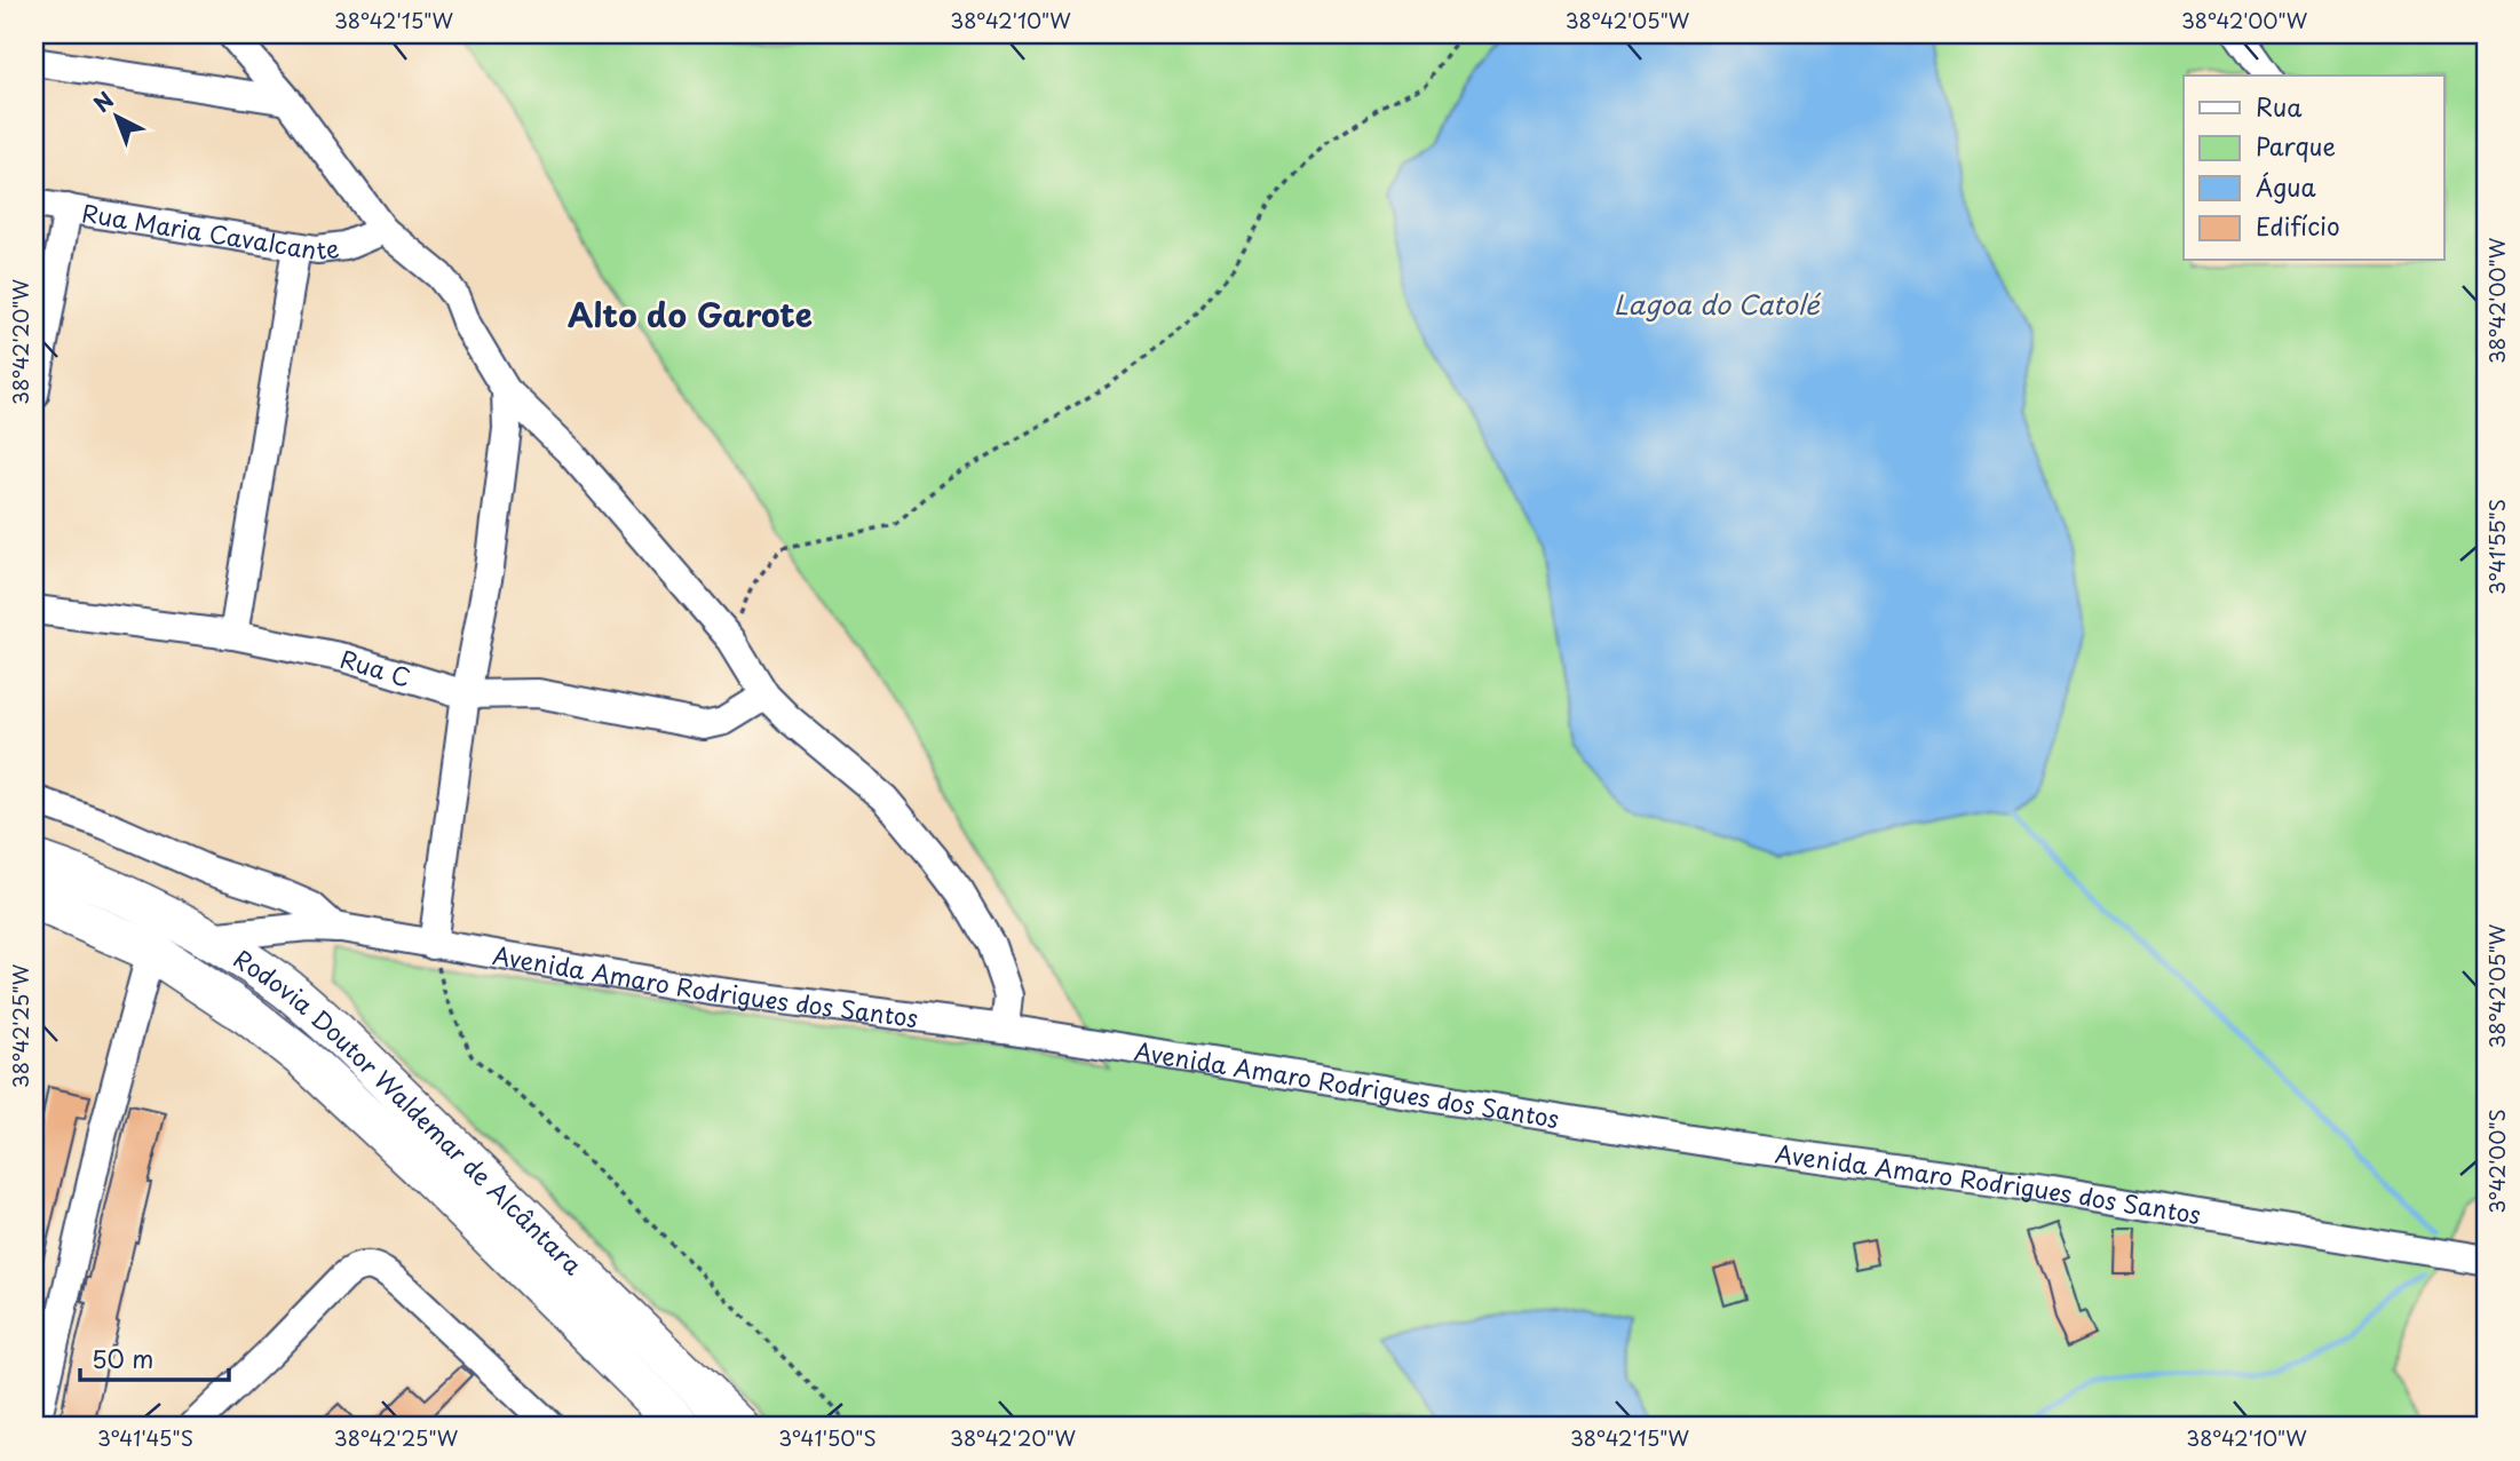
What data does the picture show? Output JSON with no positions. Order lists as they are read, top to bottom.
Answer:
{
  "streets": {
    "highway": ["Rodovia Doutor Waldemar de Alcântara"],
    "street": ["Rua Maria Cavalcante", "Rua C", "Avenida Amaro Rodrigues dos Santos"]
  },
  "crossings": [
    ["Avenida Amaro Rodrigues dos Santos", "Rodovia Doutor Waldemar de Alcântara"]
  ],
  "districts": ["Alto do Garote"],
  "water": ["Lagoa do Catolé"],
  "legend": [
    "Rua",
    "Parque",
    "Água",
    "Edifício"
  ],
  "scale_bar": "50 m",
  "north": "top left",
  "coordinates": [
    "38°42'15\"W",
    "38°42'10\"W",
    "38°42'05\"W",
    "38°42'00\"W",
    "38°42'20\"W",
    "3°41'55\"S",
    "38°42'25\"W",
    "3°42'00\"S",
    "3°41'45\"S",
    "3°41'50\"S"
  ]
}
